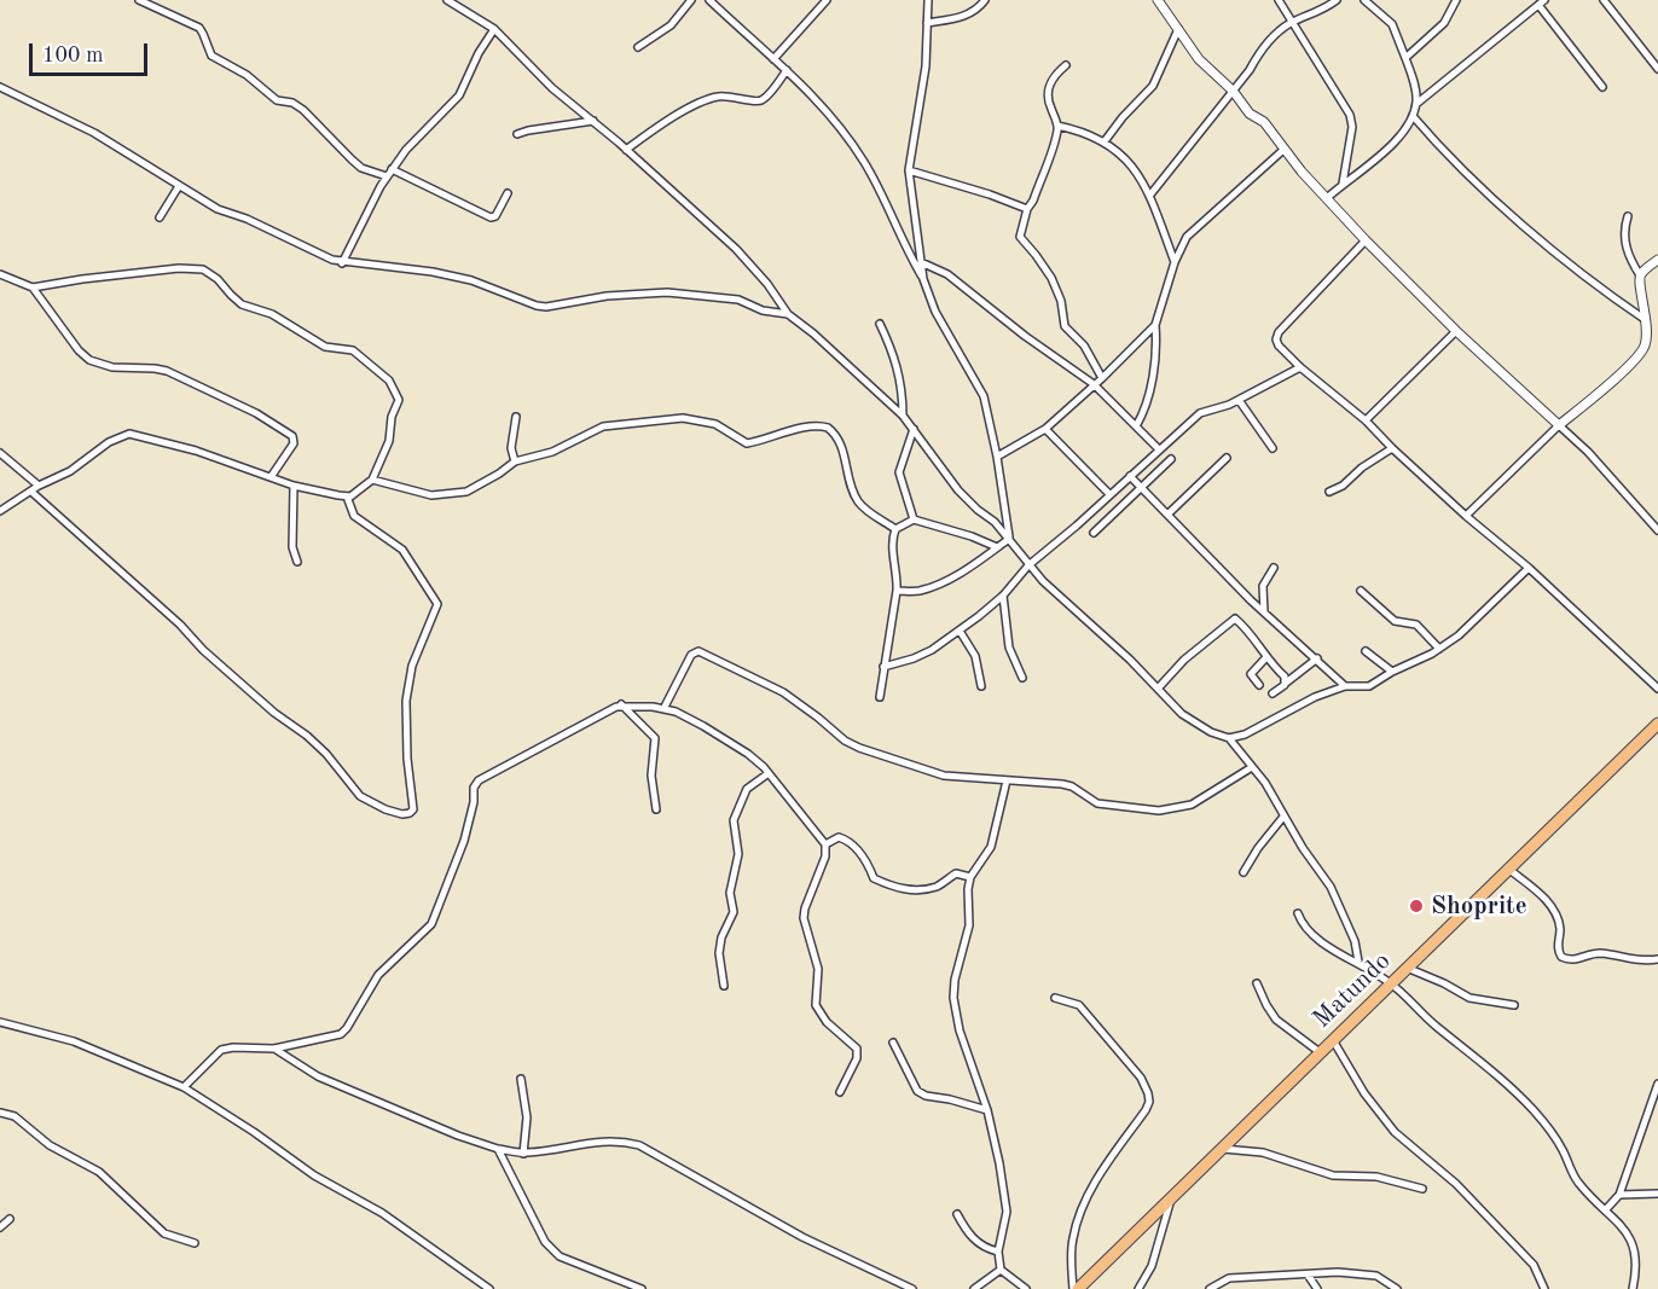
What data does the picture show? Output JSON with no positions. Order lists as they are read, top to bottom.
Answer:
{
  "streets": {
    "main road": ["Matundo"]
  },
  "places": ["Shoprite"],
  "scale_bar": "100 m"
}
